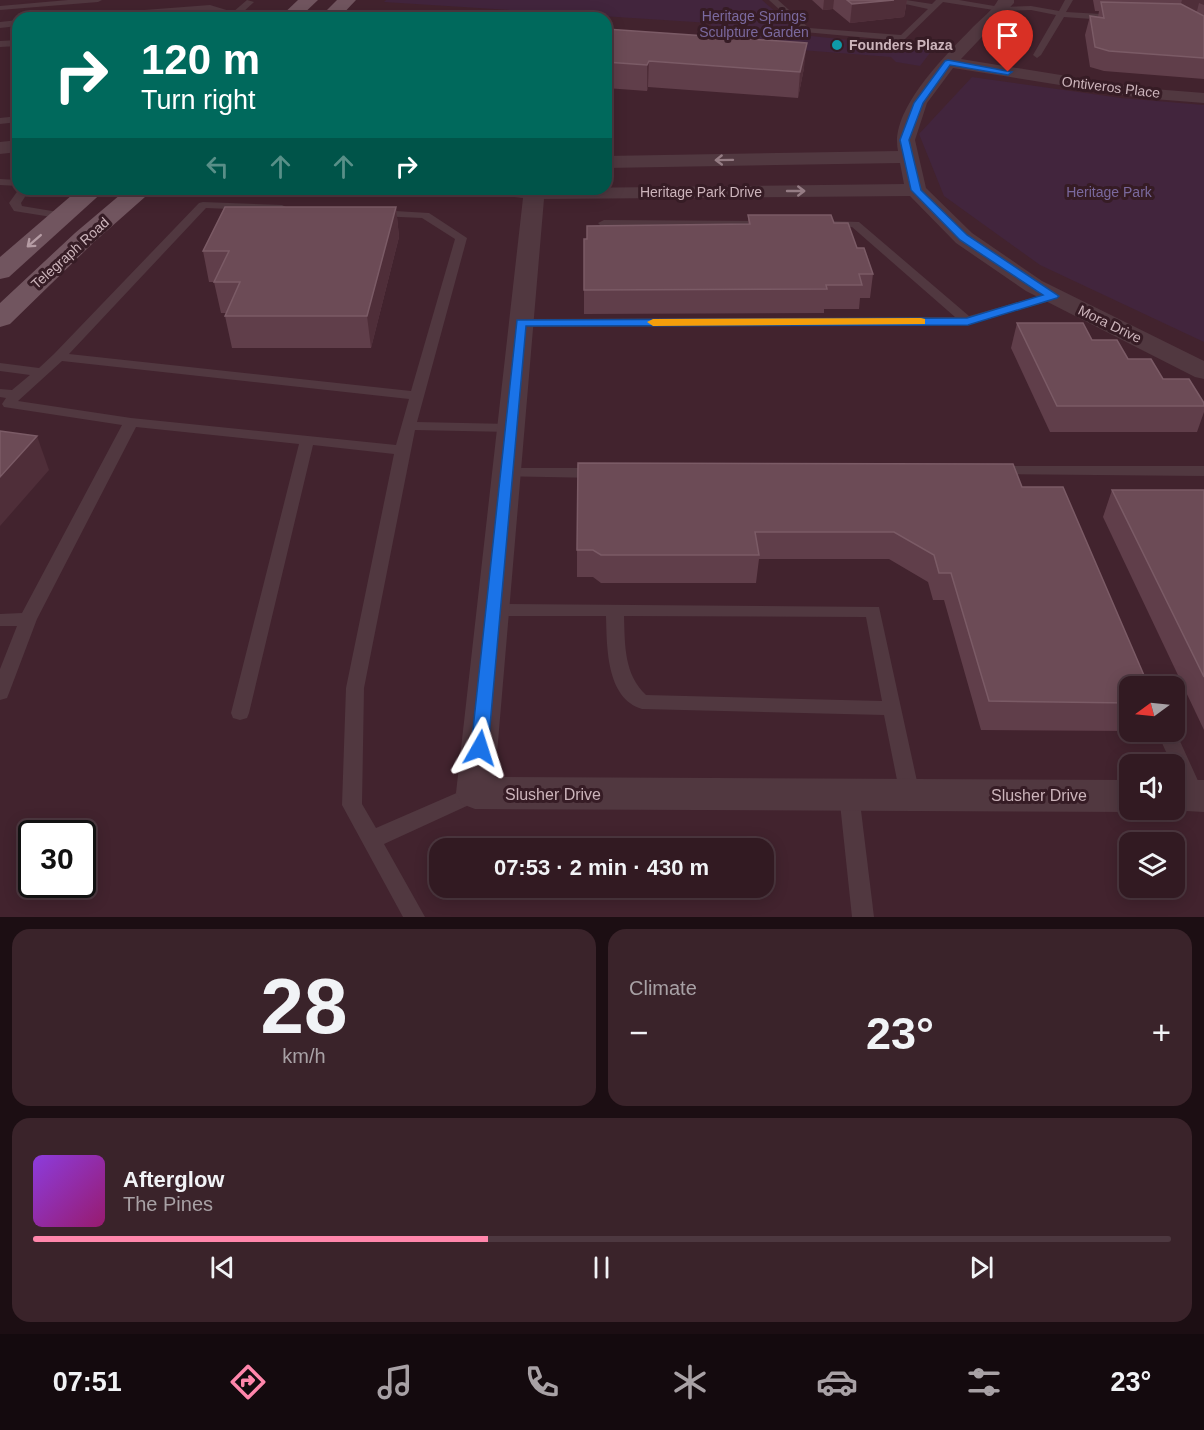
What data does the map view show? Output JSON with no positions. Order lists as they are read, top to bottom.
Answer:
{
  "streets": {
    "main road": ["Telegraph Road"],
    "street": [
      "Ontiveros Place",
      "Heritage Park Drive",
      "Mora Drive",
      "Slusher Drive"
    ]
  },
  "crossings": [
    ["Heritage Park Drive", "Mora Drive"]
  ],
  "parks": ["Heritage Springs Sculpture Garden", "Heritage Park"],
  "places": ["Founders Plaza"],
  "north": "left",
  "page": {
    "turn": ["120 m", "Turn right"],
    "limit": "30",
    "trip": "07:53 · 2 min · 430 m",
    "tile": [
      ["28", "km/h"],
      "Climate"
    ],
    "heat": ["−", "23°", "+"],
    "song": ["Afterglow", "The Pines"],
    "tabs": ["07:51", "23°"]
  }
}
